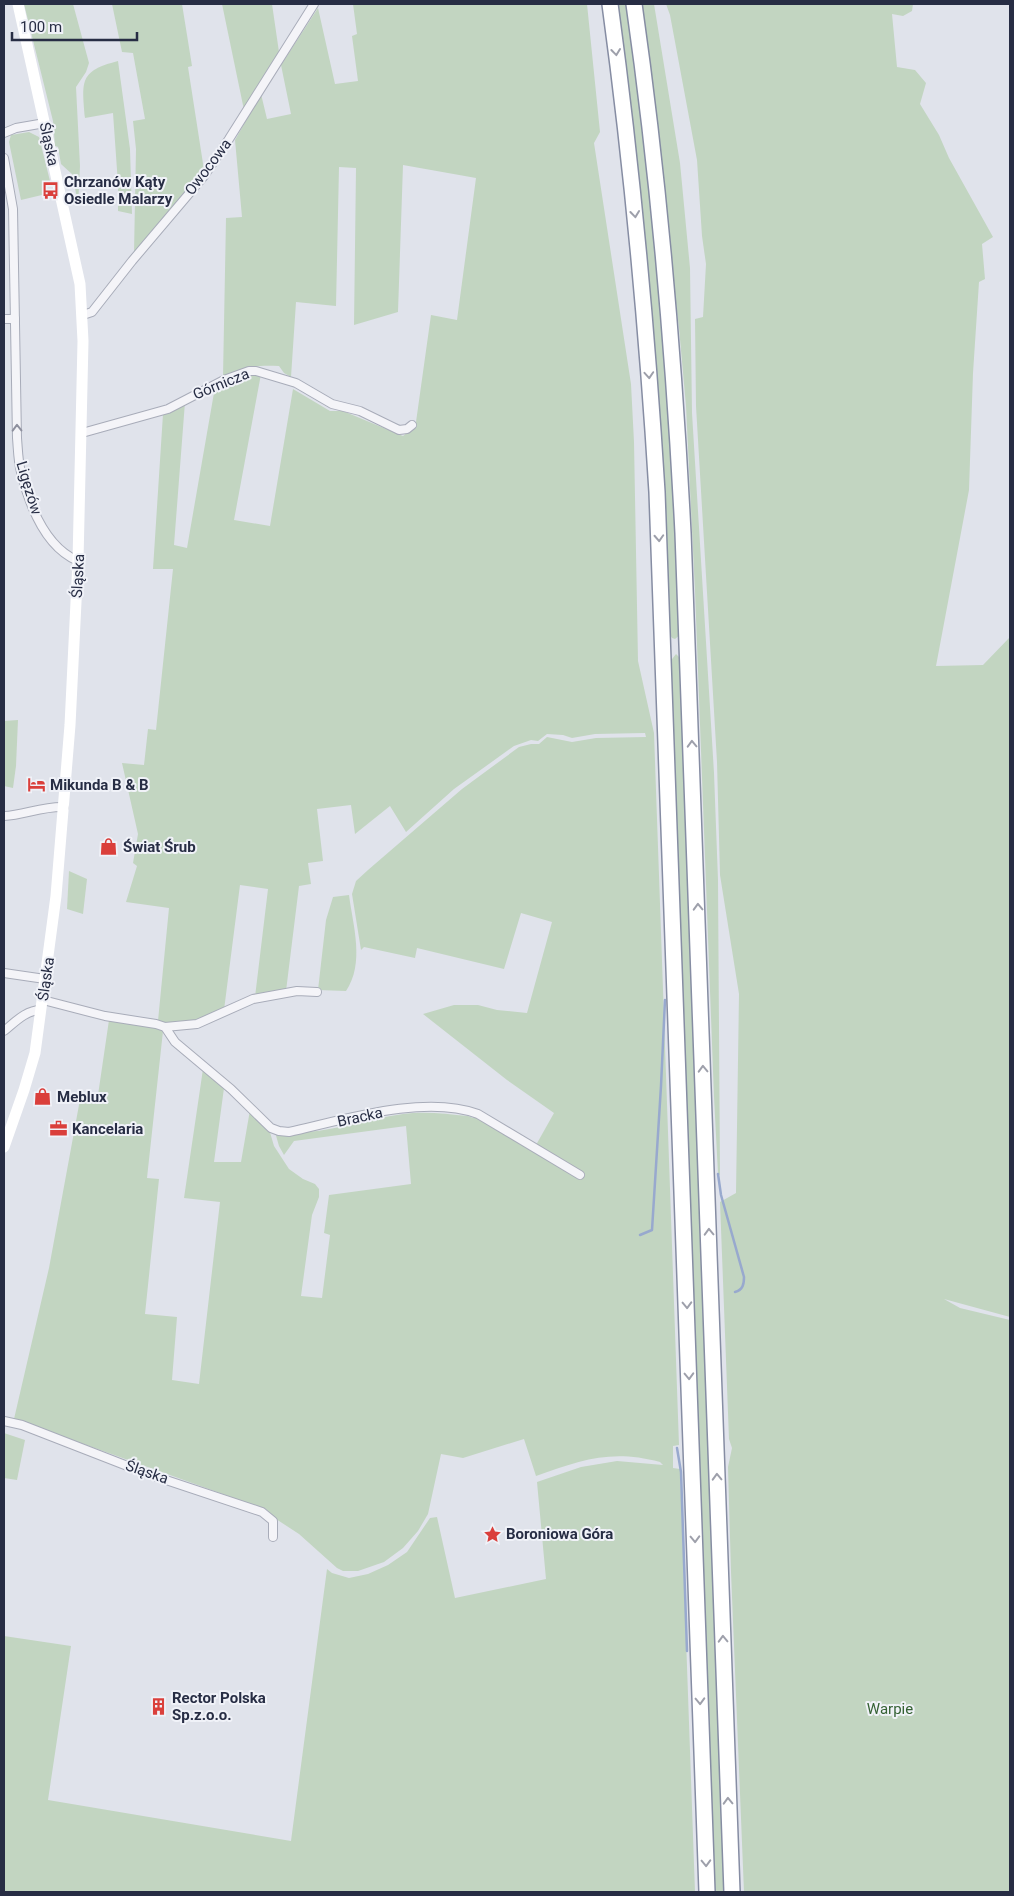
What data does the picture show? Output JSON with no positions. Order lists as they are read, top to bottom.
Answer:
{
  "streets": {
    "main road": ["Śląska"],
    "street": [
      "Owocowa",
      "Górnicza",
      "Ligęzów",
      "Bracka"
    ]
  },
  "crossings": [
    ["Śląska", "Owocowa"],
    ["Śląska", "Górnicza"],
    ["Śląska", "Ligęzów"]
  ],
  "one_way": ["Ligęzów"],
  "parks": ["Warpie"],
  "places": {
    "bus stop": ["Chrzanów Kąty Osiedle Malarzy"],
    "hotel": ["Mikunda B & B"],
    "shop": ["Świat Śrub", "Meblux"],
    "office": ["Kancelaria"],
    "place": ["Boroniowa Góra"],
    "building": ["Rector Polska Sp.z.o.o."]
  },
  "scale_bar": "100 m"
}
